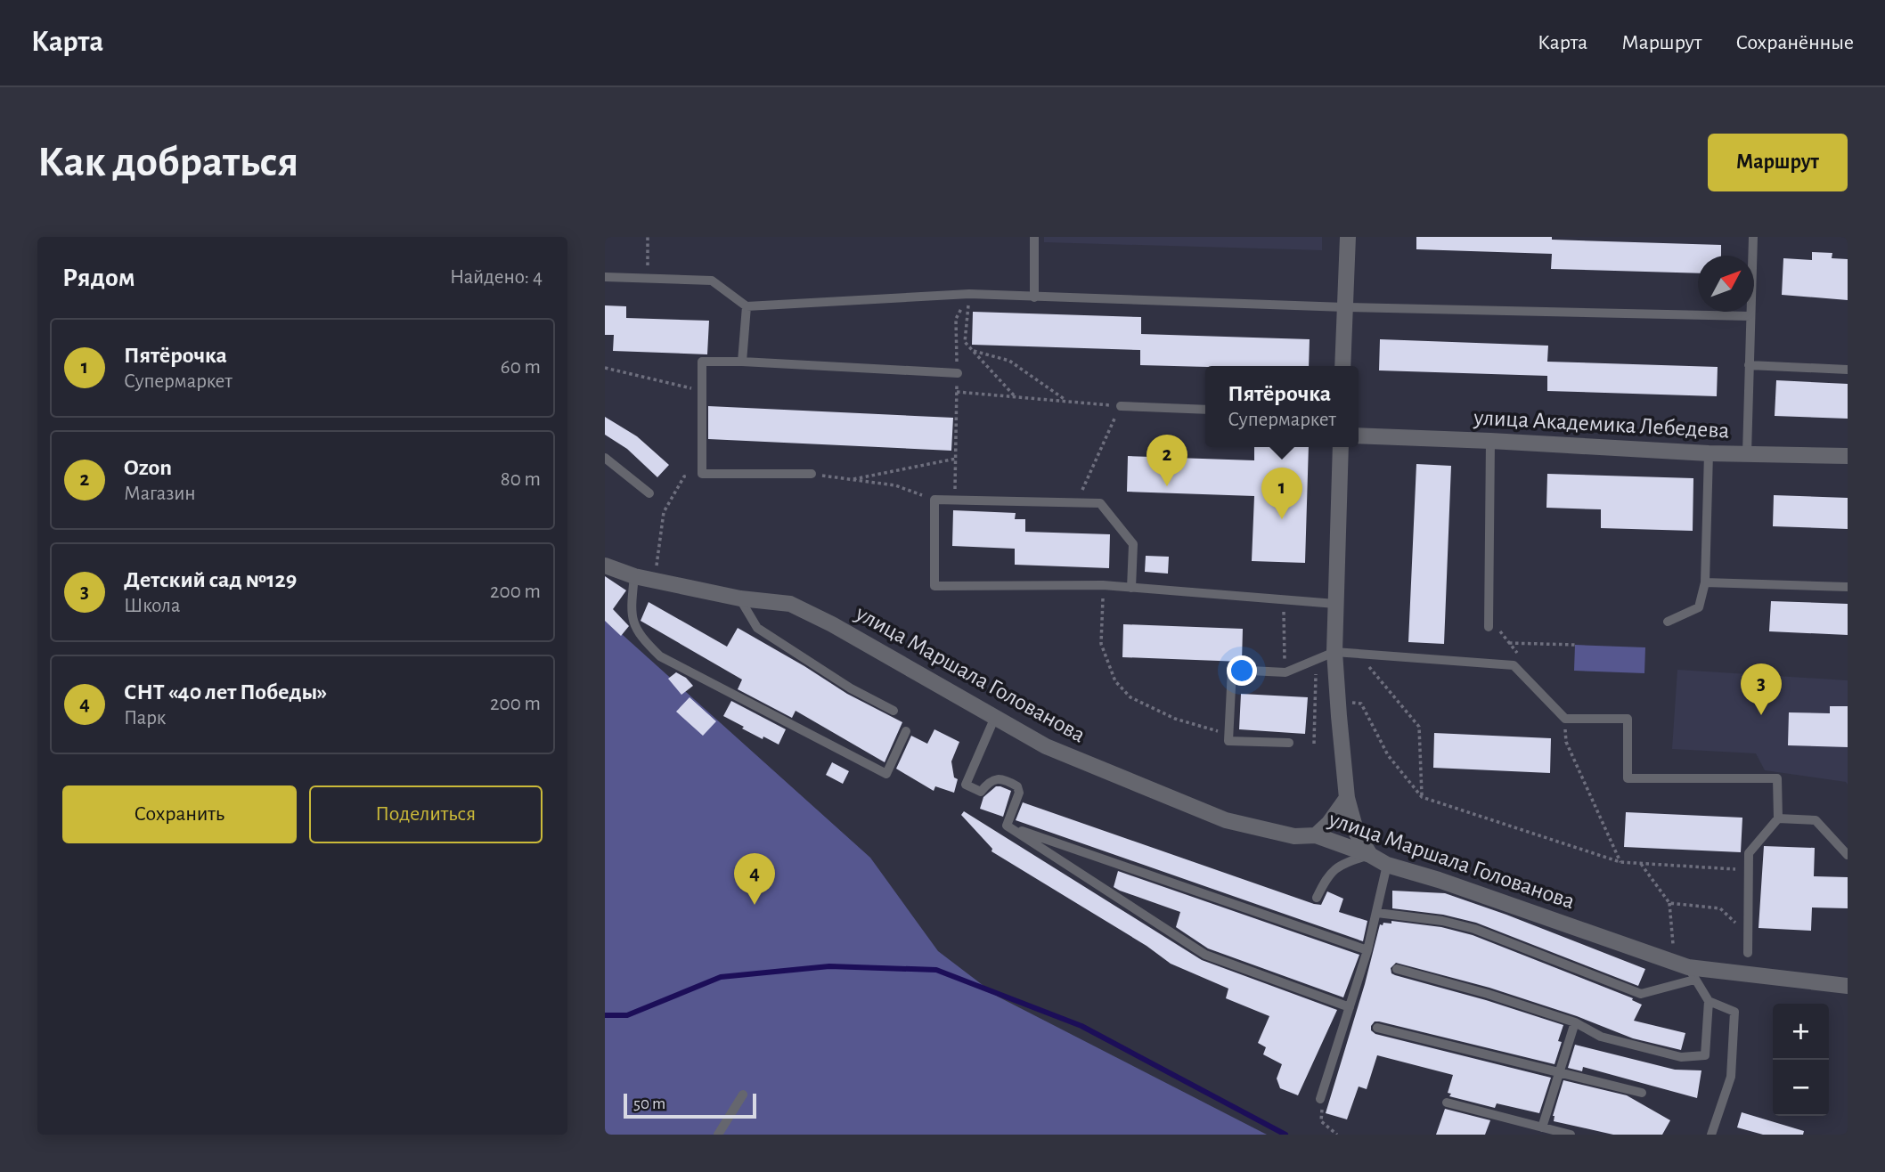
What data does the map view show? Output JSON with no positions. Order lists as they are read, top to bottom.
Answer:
{
  "streets": {
    "street": ["улица Академика Лебедева", "улица Маршала Голованова"]
  },
  "scale_bar": "50 m",
  "north": "top right",
  "page": {
    "header": "Карта",
    "nav": ["Карта", "Маршрут", "Сохранённые"],
    "buttons": [
      "Маршрут",
      ["Сохранить", "Поделиться"]
    ],
    "title": "Как добраться",
    "heading": ["Рядом", "Найдено: 4"],
    "list": [
      {
        "mark": "1",
        "name": "Пятёрочка",
        "note": "Супермаркет",
        "value": "60 m"
      },
      {
        "mark": "2",
        "name": "Ozon",
        "note": "Магазин",
        "value": "80 m"
      },
      {
        "mark": "3",
        "name": "Детский сад №129",
        "note": "Школа",
        "value": "200 m"
      },
      {
        "mark": "4",
        "name": "СНТ «40 лет Победы»",
        "note": "Парк",
        "value": "200 m"
      }
    ],
    "popup": ["Пятёрочка", "Супермаркет"],
    "pins": [
      "2",
      "1",
      "3",
      "4"
    ],
    "map_buttons": ["+", "−"],
    "scale": "50 m"
  }
}
